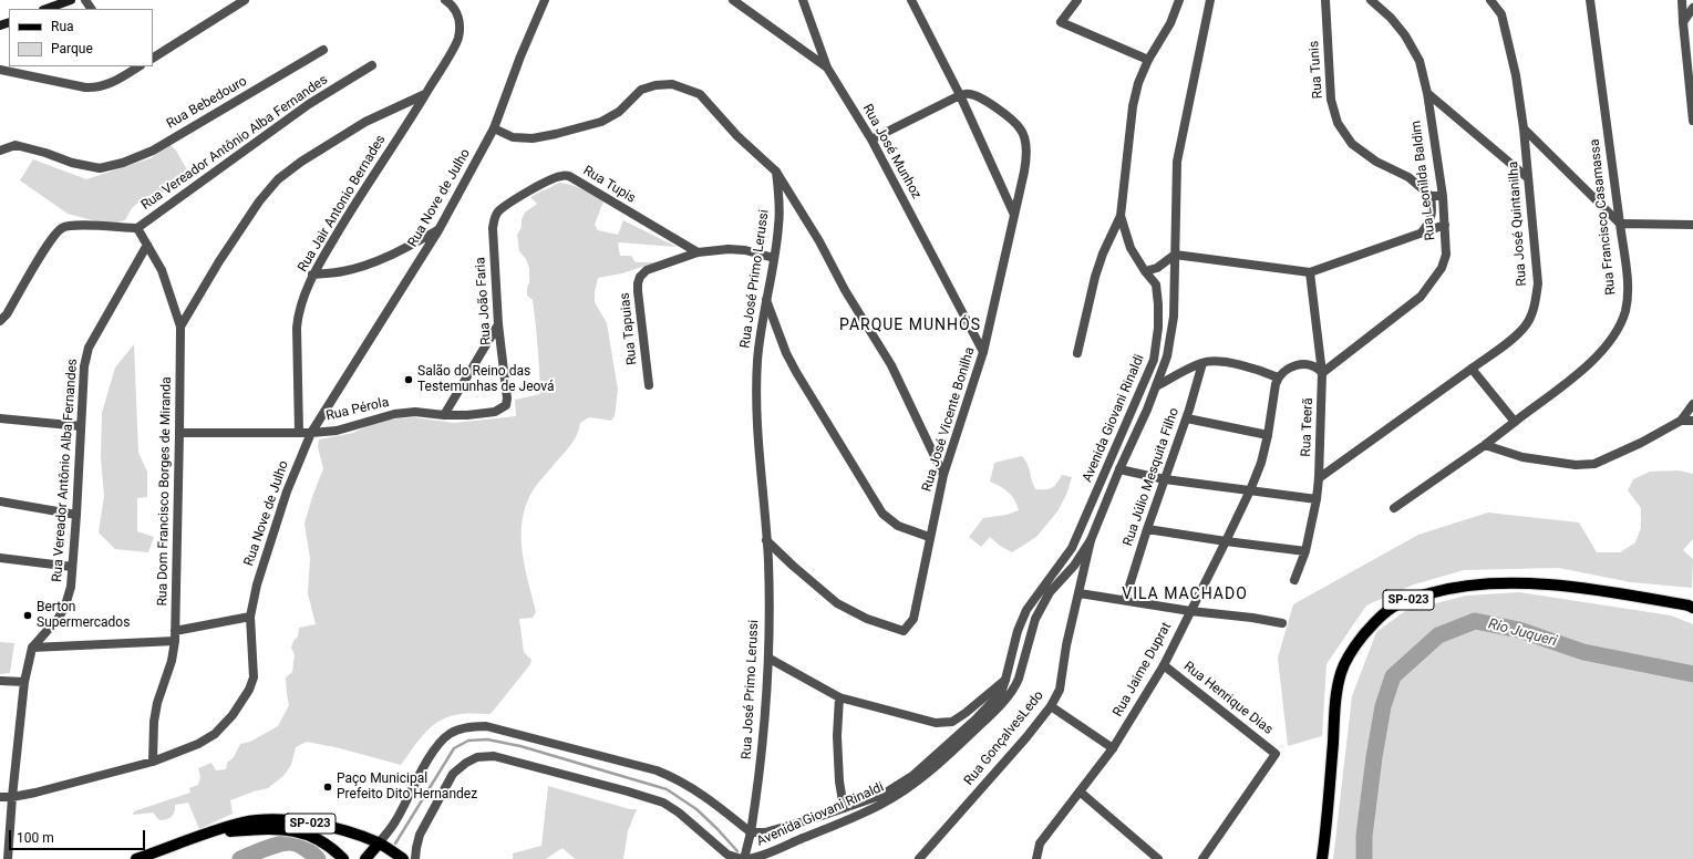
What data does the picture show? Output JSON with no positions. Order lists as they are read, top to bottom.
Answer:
{
  "streets": {
    "main road": ["SP-023"],
    "street": [
      "Rua Tunis",
      "Rua Bebedouro",
      "Rua Vereador Antônio Alba Fernandes",
      "Rua José Munhoz",
      "Rua Leonilda Baldim",
      "Rua Tupis",
      "Rua Nove de Julho",
      "Rua Jair Antonio Bernades",
      "Rua Francisco Casamassa",
      "Rua José Quintanilha",
      "Rua José Primo Lerussi",
      "Rua João Faria",
      "Rua Tapuias",
      "Rua Pérola",
      "Avenida Giovani Rinaldi",
      "Rua José Vicente Bonilha",
      "Rua Teerã",
      "Rua Júlio Mesquita Filho",
      "Rua Dom Francisco Borges de Miranda",
      "Rua Jaime Duprat",
      "Rua Henrique Dias",
      "Rua GonçalvesLedo"
    ]
  },
  "crossings": [
    ["Rua Vereador Antônio Alba Fernandes", "Rua Dom Francisco Borges de Miranda"],
    ["Rua José Munhoz", "Rua José Vicente Bonilha"],
    ["Rua Leonilda Baldim", "Rua Teerã"],
    ["Rua Tupis", "Rua João Faria"],
    ["Rua Tupis", "Rua Tapuias"],
    ["Rua Nove de Julho", "Rua Pérola"],
    ["Rua Nove de Julho", "Rua Dom Francisco Borges de Miranda"],
    ["Rua Jair Antonio Bernades", "Rua Pérola"],
    ["Rua José Quintanilha", "Rua Teerã"],
    ["Rua José Primo Lerussi", "Rua Tapuias"],
    ["Rua José Primo Lerussi", "Avenida Giovani Rinaldi"],
    ["Rua José Primo Lerussi", "Rua José Vicente Bonilha"],
    ["Rua João Faria", "Rua Pérola"],
    ["Rua Pérola", "Rua Dom Francisco Borges de Miranda"],
    ["Avenida Giovani Rinaldi", "Rua GonçalvesLedo"],
    ["Rua Jaime Duprat", "Rua Henrique Dias"]
  ],
  "districts": ["PARQUE MUNHÓS", "VILA MACHADO"],
  "water": ["Rio Juqueri"],
  "places": ["Salão do Reino das Testemunhas de Jeová", "Berton Supermercados", "Paço Municipal Prefeito Dito Hernandez"],
  "legend": ["Rua", "Parque"],
  "scale_bar": "100 m"
}
